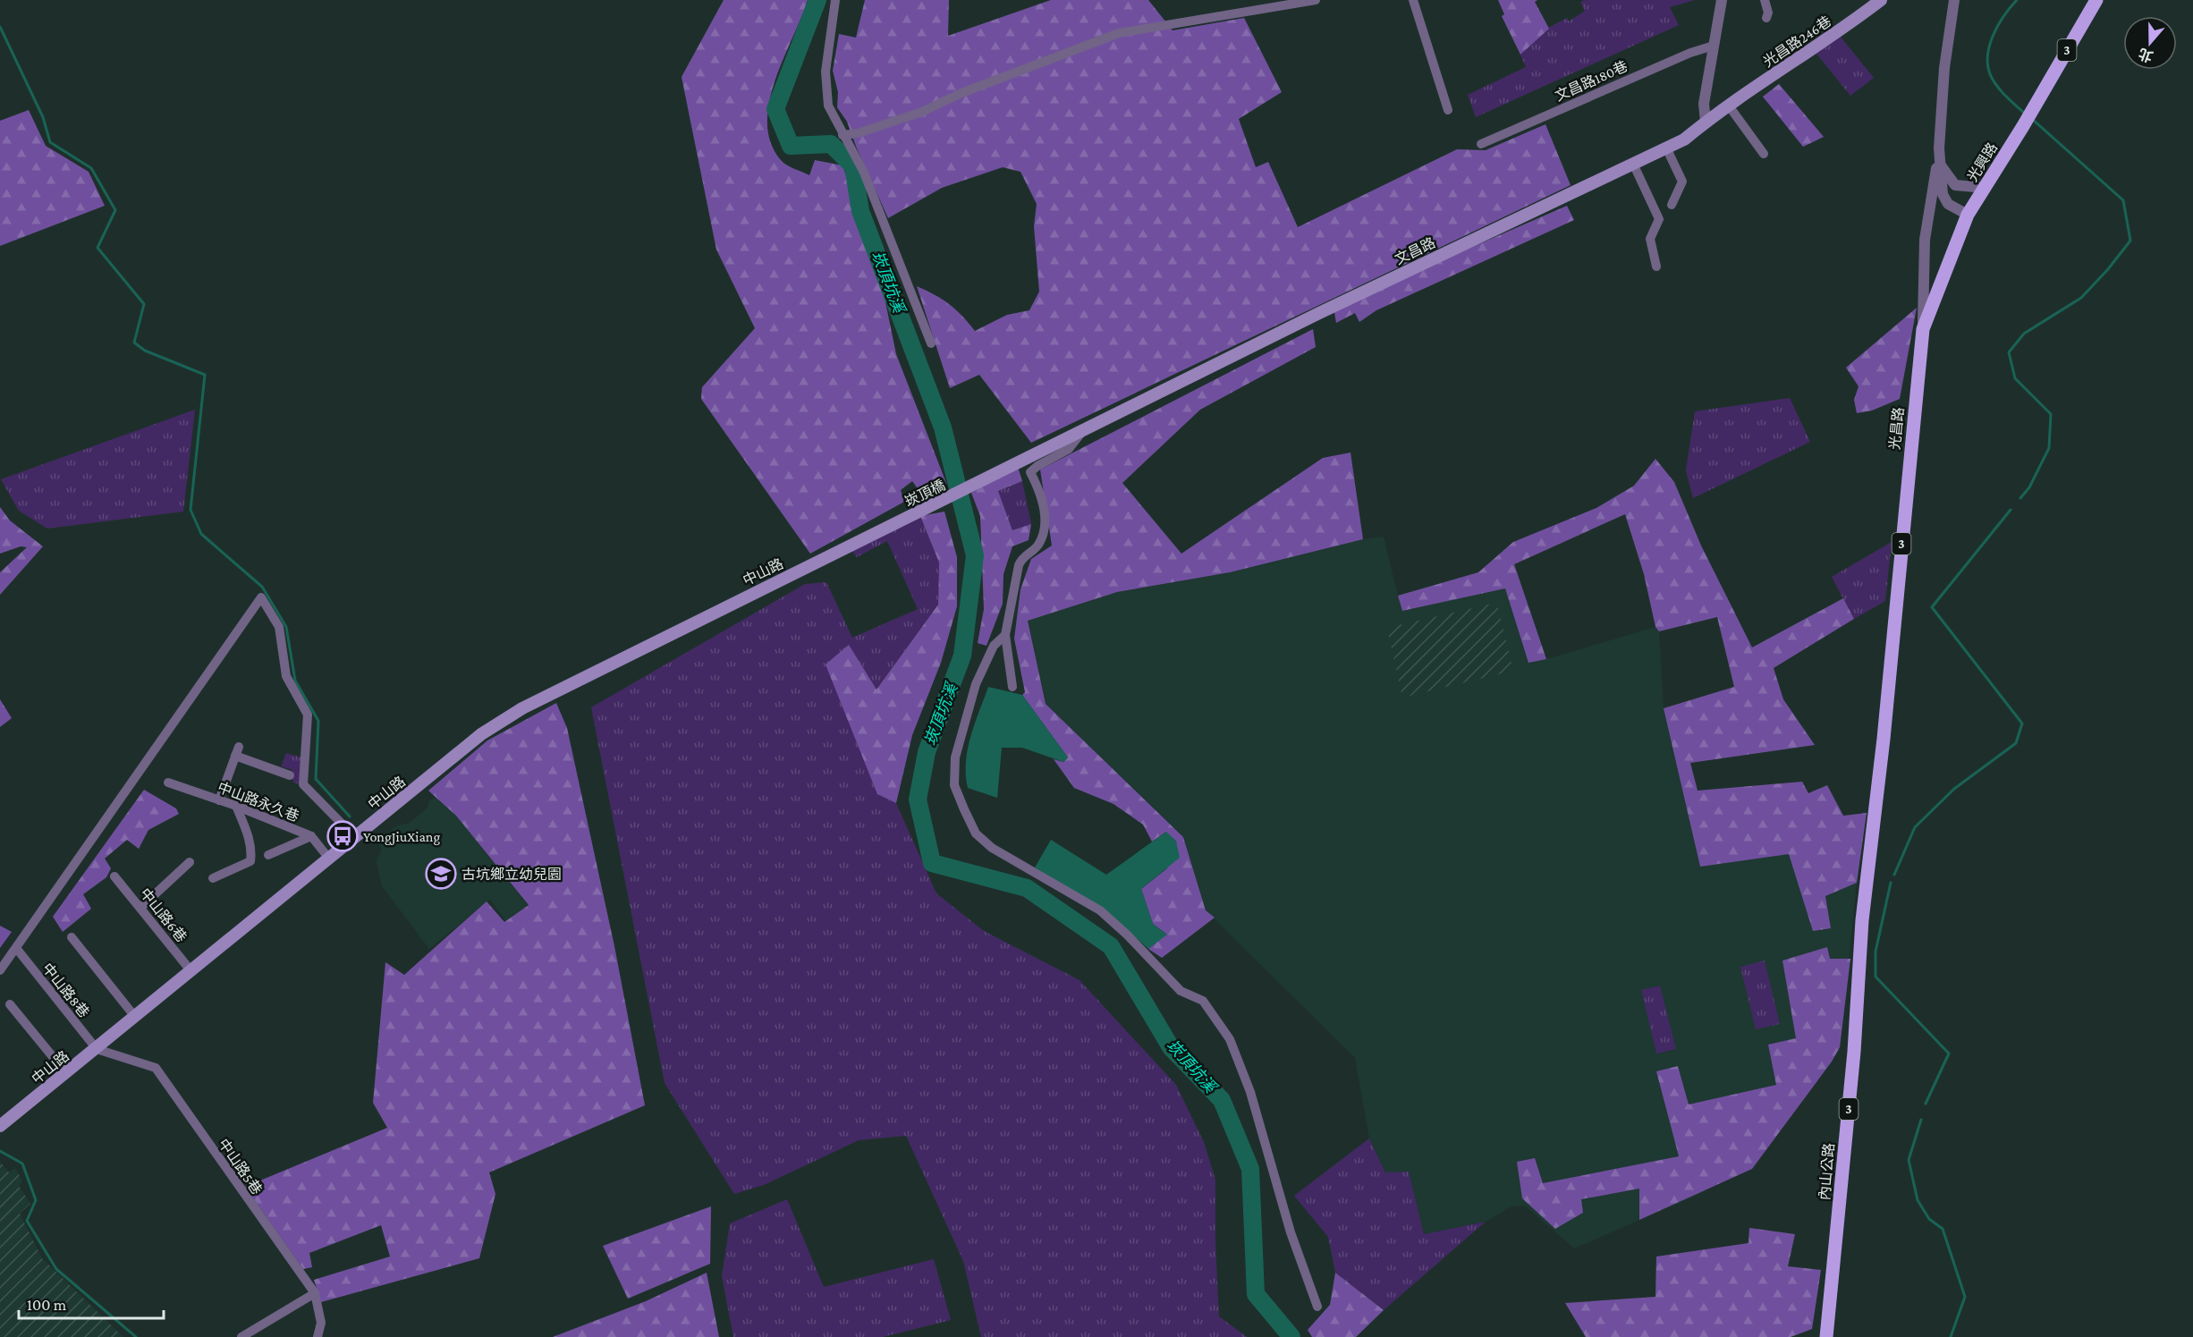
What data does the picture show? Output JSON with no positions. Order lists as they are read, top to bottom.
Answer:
{
  "streets": {
    "main road": [
      "光昌路246巷",
      "3",
      "光興路",
      "文昌路",
      "光昌路",
      "崁頂橋",
      "中山路",
      "內山公路"
    ],
    "street": [
      "文昌路180巷",
      "中山路永久巷",
      "中山路6巷",
      "中山路8巷",
      "中山路5巷"
    ]
  },
  "crossings": [
    ["光昌路246巷", "文昌路"],
    ["光興路", "光昌路"],
    ["文昌路", "崁頂橋"],
    ["光昌路", "內山公路"],
    ["崁頂橋", "中山路"],
    ["中山路", "中山路永久巷"],
    ["中山路", "中山路6巷"],
    ["中山路", "中山路8巷"],
    ["中山路", "中山路5巷"],
    ["中山路8巷", "中山路5巷"]
  ],
  "water": ["崁頂坑溪"],
  "places": {
    "bus stop": ["YongJiuXiang"],
    "school or university": ["古坑鄉立幼兒園"]
  },
  "scale_bar": "100 m",
  "north": "bottom"
}
